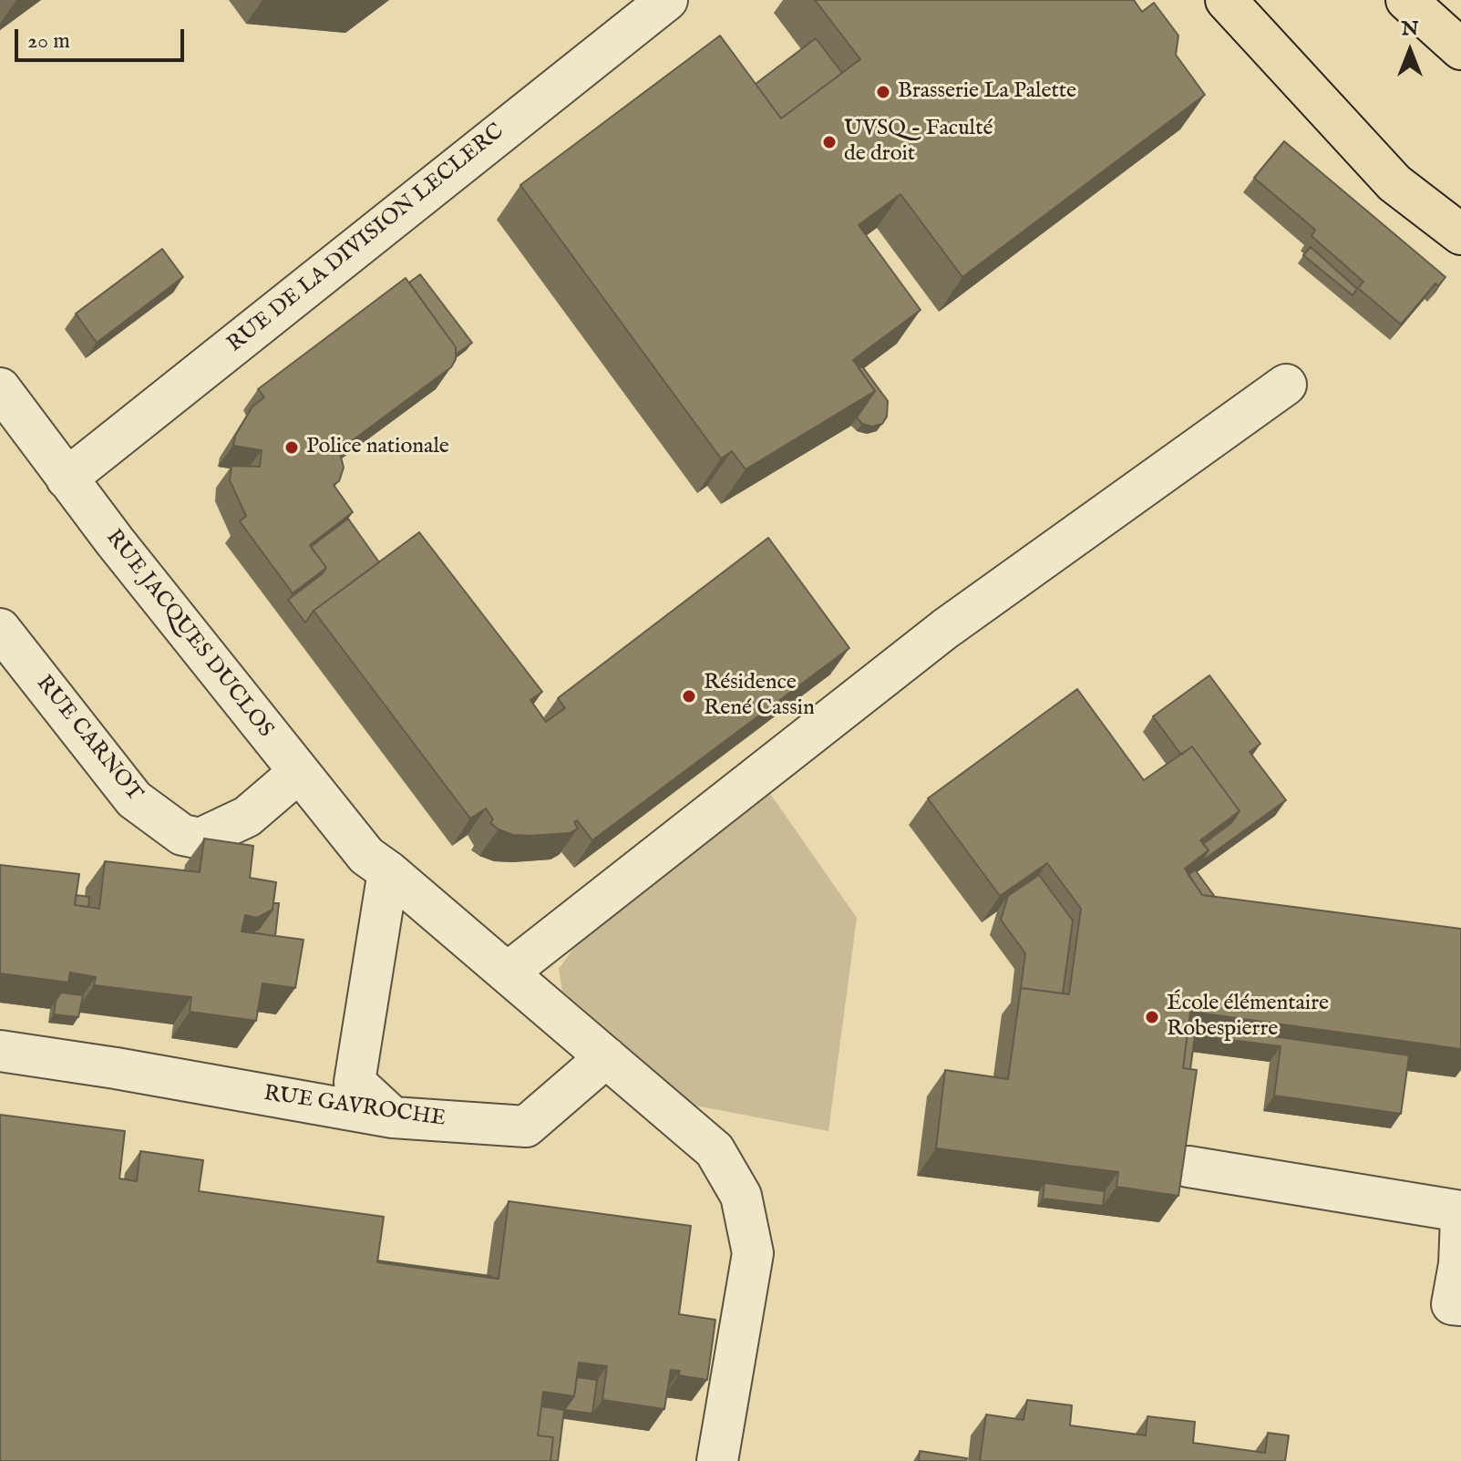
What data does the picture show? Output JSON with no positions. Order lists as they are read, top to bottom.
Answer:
{
  "streets": {
    "street": [
      "RUE DE LA DIVISION LECLERC",
      "RUE JACQUES DUCLOS",
      "RUE CARNOT",
      "RUE GAVROCHE"
    ]
  },
  "crossings": [
    ["RUE DE LA DIVISION LECLERC", "RUE JACQUES DUCLOS"],
    ["RUE JACQUES DUCLOS", "RUE CARNOT"],
    ["RUE JACQUES DUCLOS", "RUE GAVROCHE"]
  ],
  "places": [
    "Brasserie La Palette",
    "UVSQ - Faculté de droit",
    "Police nationale",
    "Résidence René Cassin",
    "École élémentaire Robespierre"
  ],
  "scale_bar": "20 m",
  "north": "top"
}
